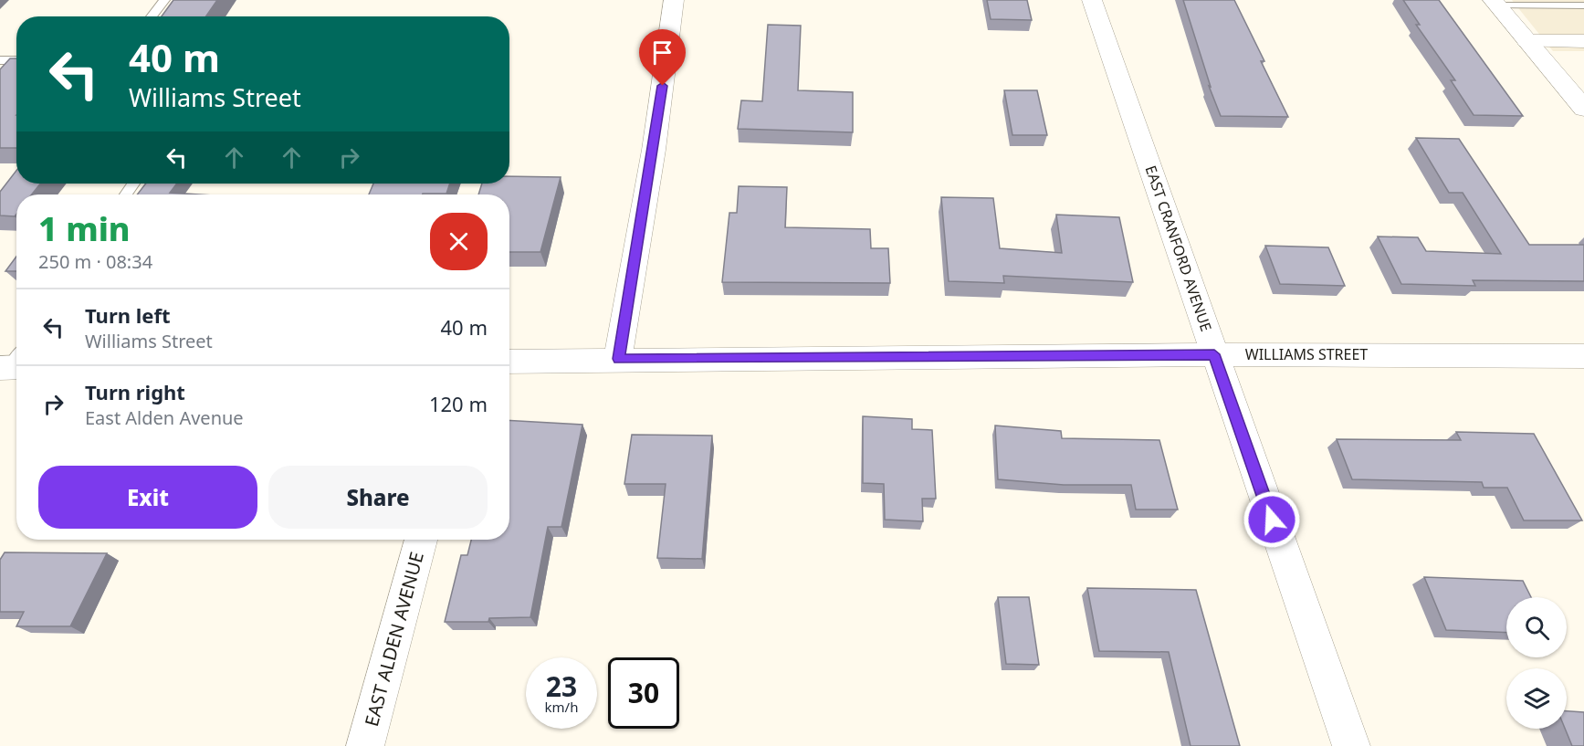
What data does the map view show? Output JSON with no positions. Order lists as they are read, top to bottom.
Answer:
{
  "streets": {
    "street": ["EAST CRANFORD AVENUE", "WILLIAMS STREET", "EAST ALDEN AVENUE"]
  },
  "crossings": [
    ["EAST CRANFORD AVENUE", "WILLIAMS STREET"]
  ],
  "page": {
    "turn": ["40 m", "Williams Street"],
    "heading": ["1 min", "250 m · 08:34"],
    "list": [
      {
        "name": "Turn left",
        "note": "Williams Street",
        "value": "40 m"
      },
      {
        "name": "Turn right",
        "note": "East Alden Avenue",
        "value": "120 m"
      }
    ],
    "buttons": ["Exit", "Share"],
    "speed": "23 km/h",
    "limit": "30"
  }
}
